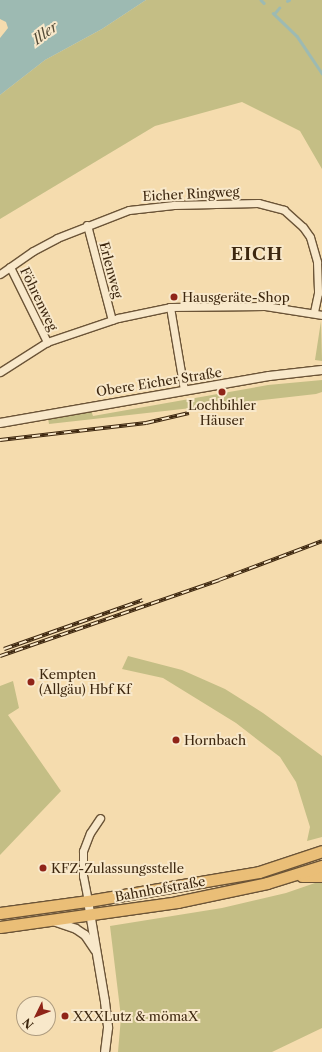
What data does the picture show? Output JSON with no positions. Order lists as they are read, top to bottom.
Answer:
{
  "streets": {
    "main road": ["Bahnhofstraße"],
    "street": [
      "Eicher Ringweg",
      "Erlenweg",
      "Föhrenweg",
      "Obere Eicher Straße"
    ]
  },
  "crossings": [
    ["Eicher Ringweg", "Erlenweg"],
    ["Eicher Ringweg", "Föhrenweg"]
  ],
  "districts": ["EICH"],
  "water": ["Iller"],
  "places": [
    "Hausgeräte-Shop",
    "Lochbihler Häuser",
    "Kempten (Allgäu) Hbf Kf",
    "Hornbach",
    "KFZ-Zulassungsstelle",
    "XXXLutz & mömaX"
  ],
  "north": "bottom left"
}
